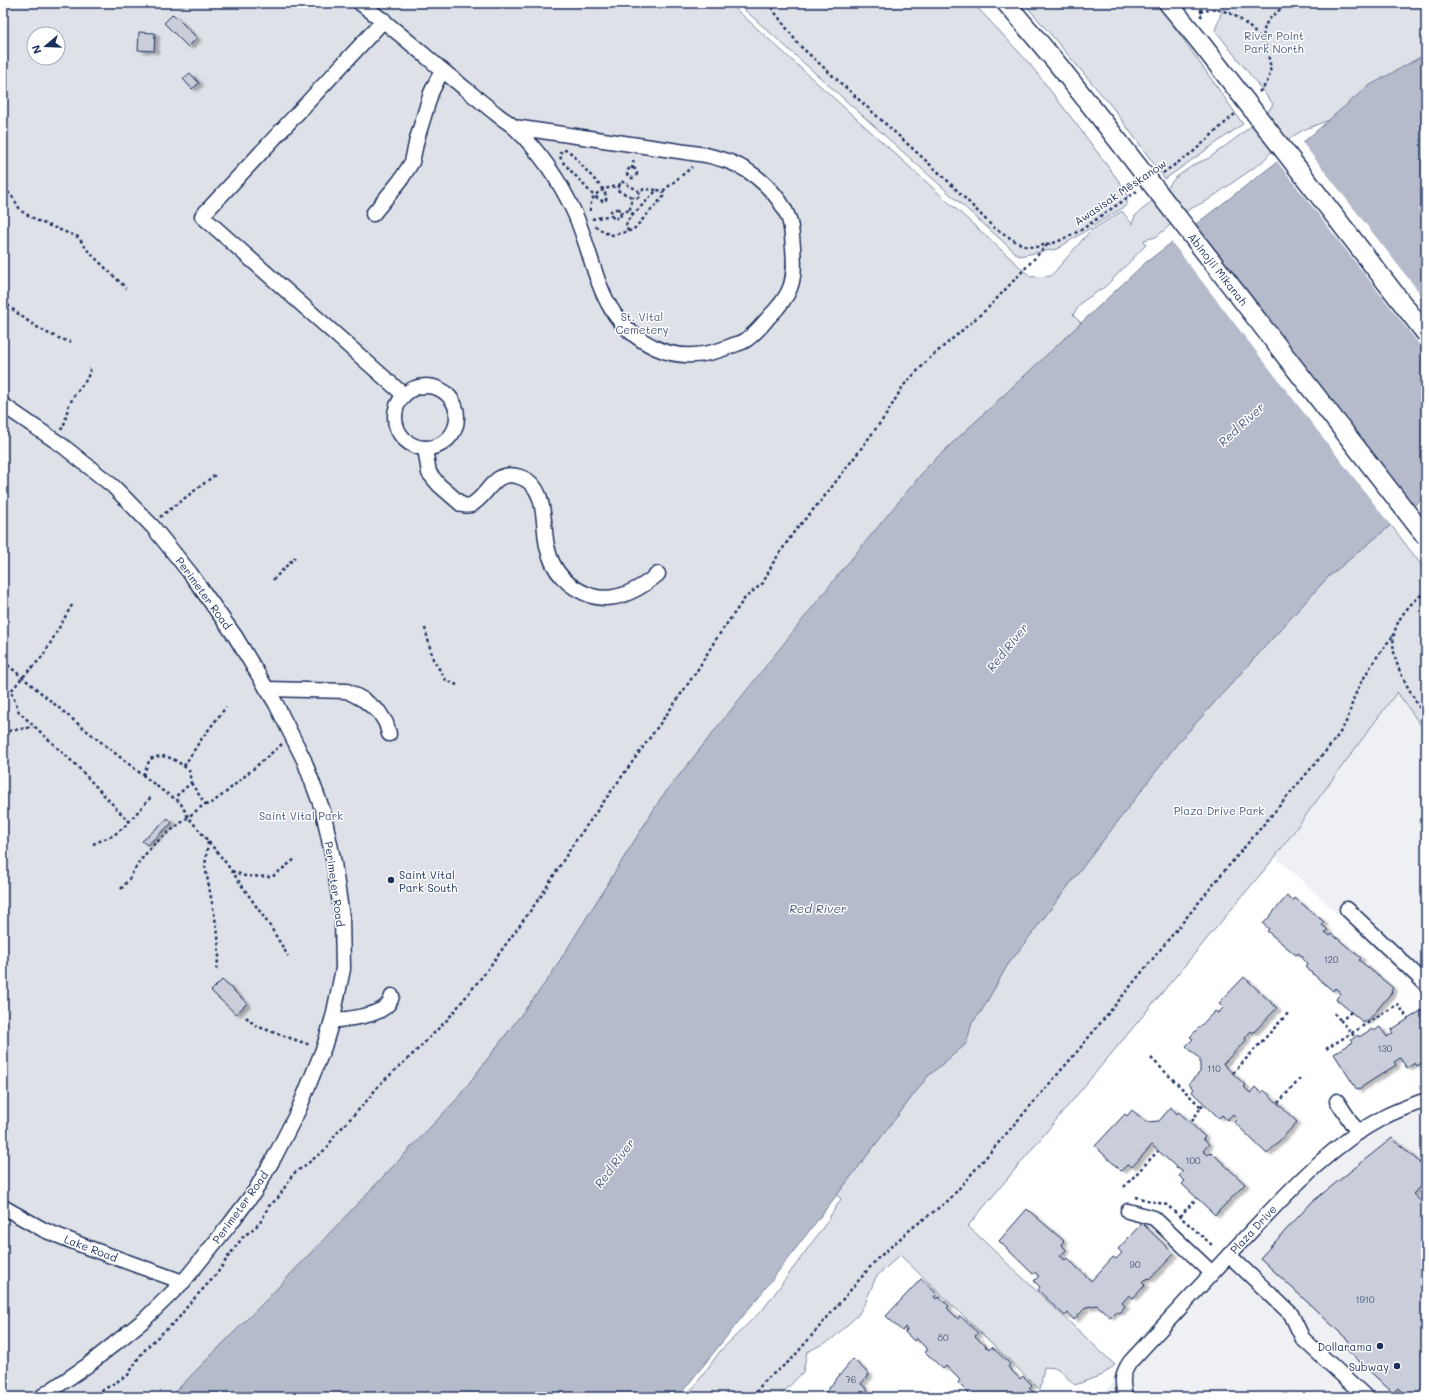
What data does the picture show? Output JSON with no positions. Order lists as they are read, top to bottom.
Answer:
{
  "streets": {
    "main road": ["Abinojii Mikanah"],
    "street": ["Perimeter Road", "Plaza Drive", "Lake Road"],
    "path": ["Awasisak Mēskanow"]
  },
  "crossings": [
    ["Perimeter Road", "Lake Road"]
  ],
  "water": ["Red River"],
  "parks": [
    "River Point Park North",
    "St. Vital Cemetery",
    "Plaza Drive Park",
    "Saint Vital Park"
  ],
  "places": ["Saint Vital Park South", "Dollarama", "Subway"],
  "house_numbers": [
    "120",
    "130",
    "110",
    "100",
    "90",
    "1910",
    "80",
    "76"
  ],
  "north": "left"
}
